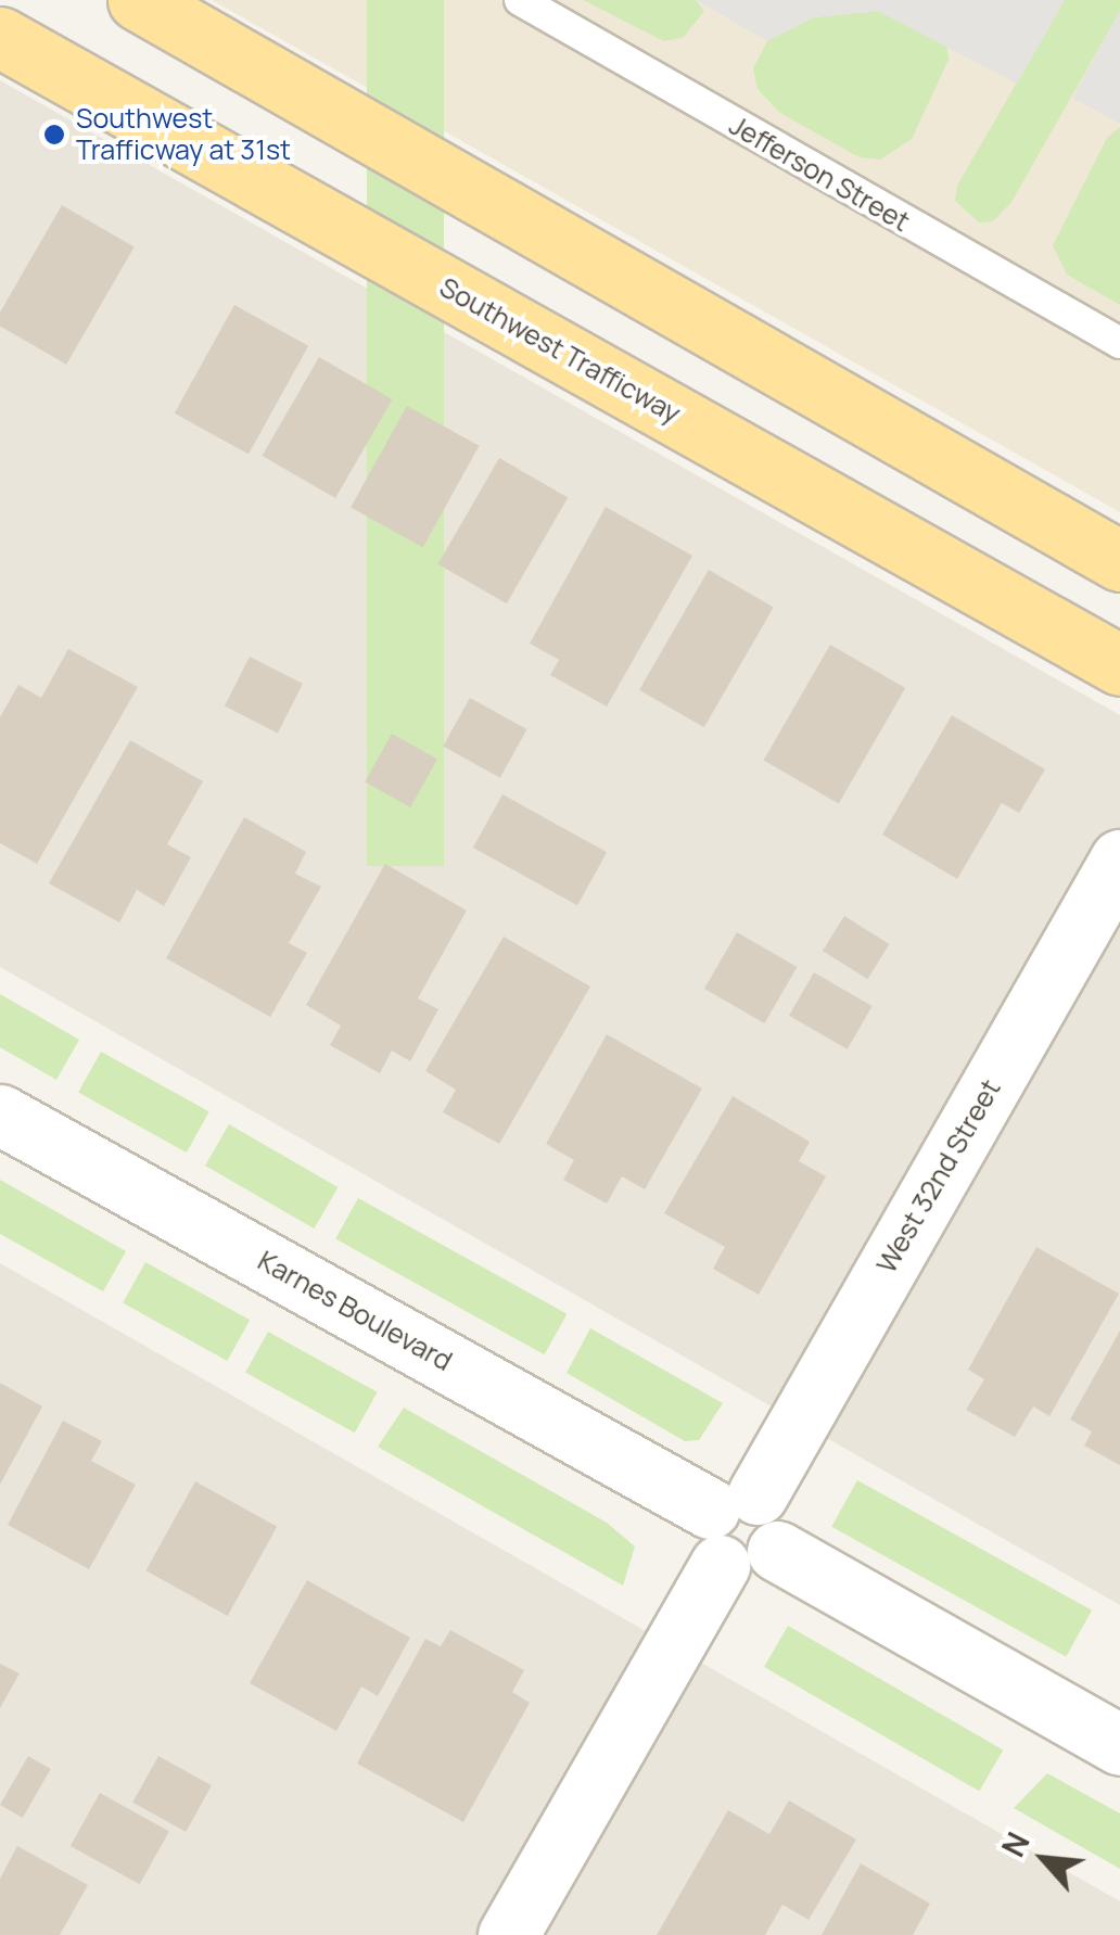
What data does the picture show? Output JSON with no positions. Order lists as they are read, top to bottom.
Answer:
{
  "streets": {
    "main road": ["Southwest Trafficway"],
    "street": ["West 32nd Street", "Karnes Boulevard"],
    "lane": ["Jefferson Street"]
  },
  "crossings": [
    ["West 32nd Street", "Karnes Boulevard"]
  ],
  "places": ["Southwest Trafficway at 31st"],
  "north": "top left"
}
